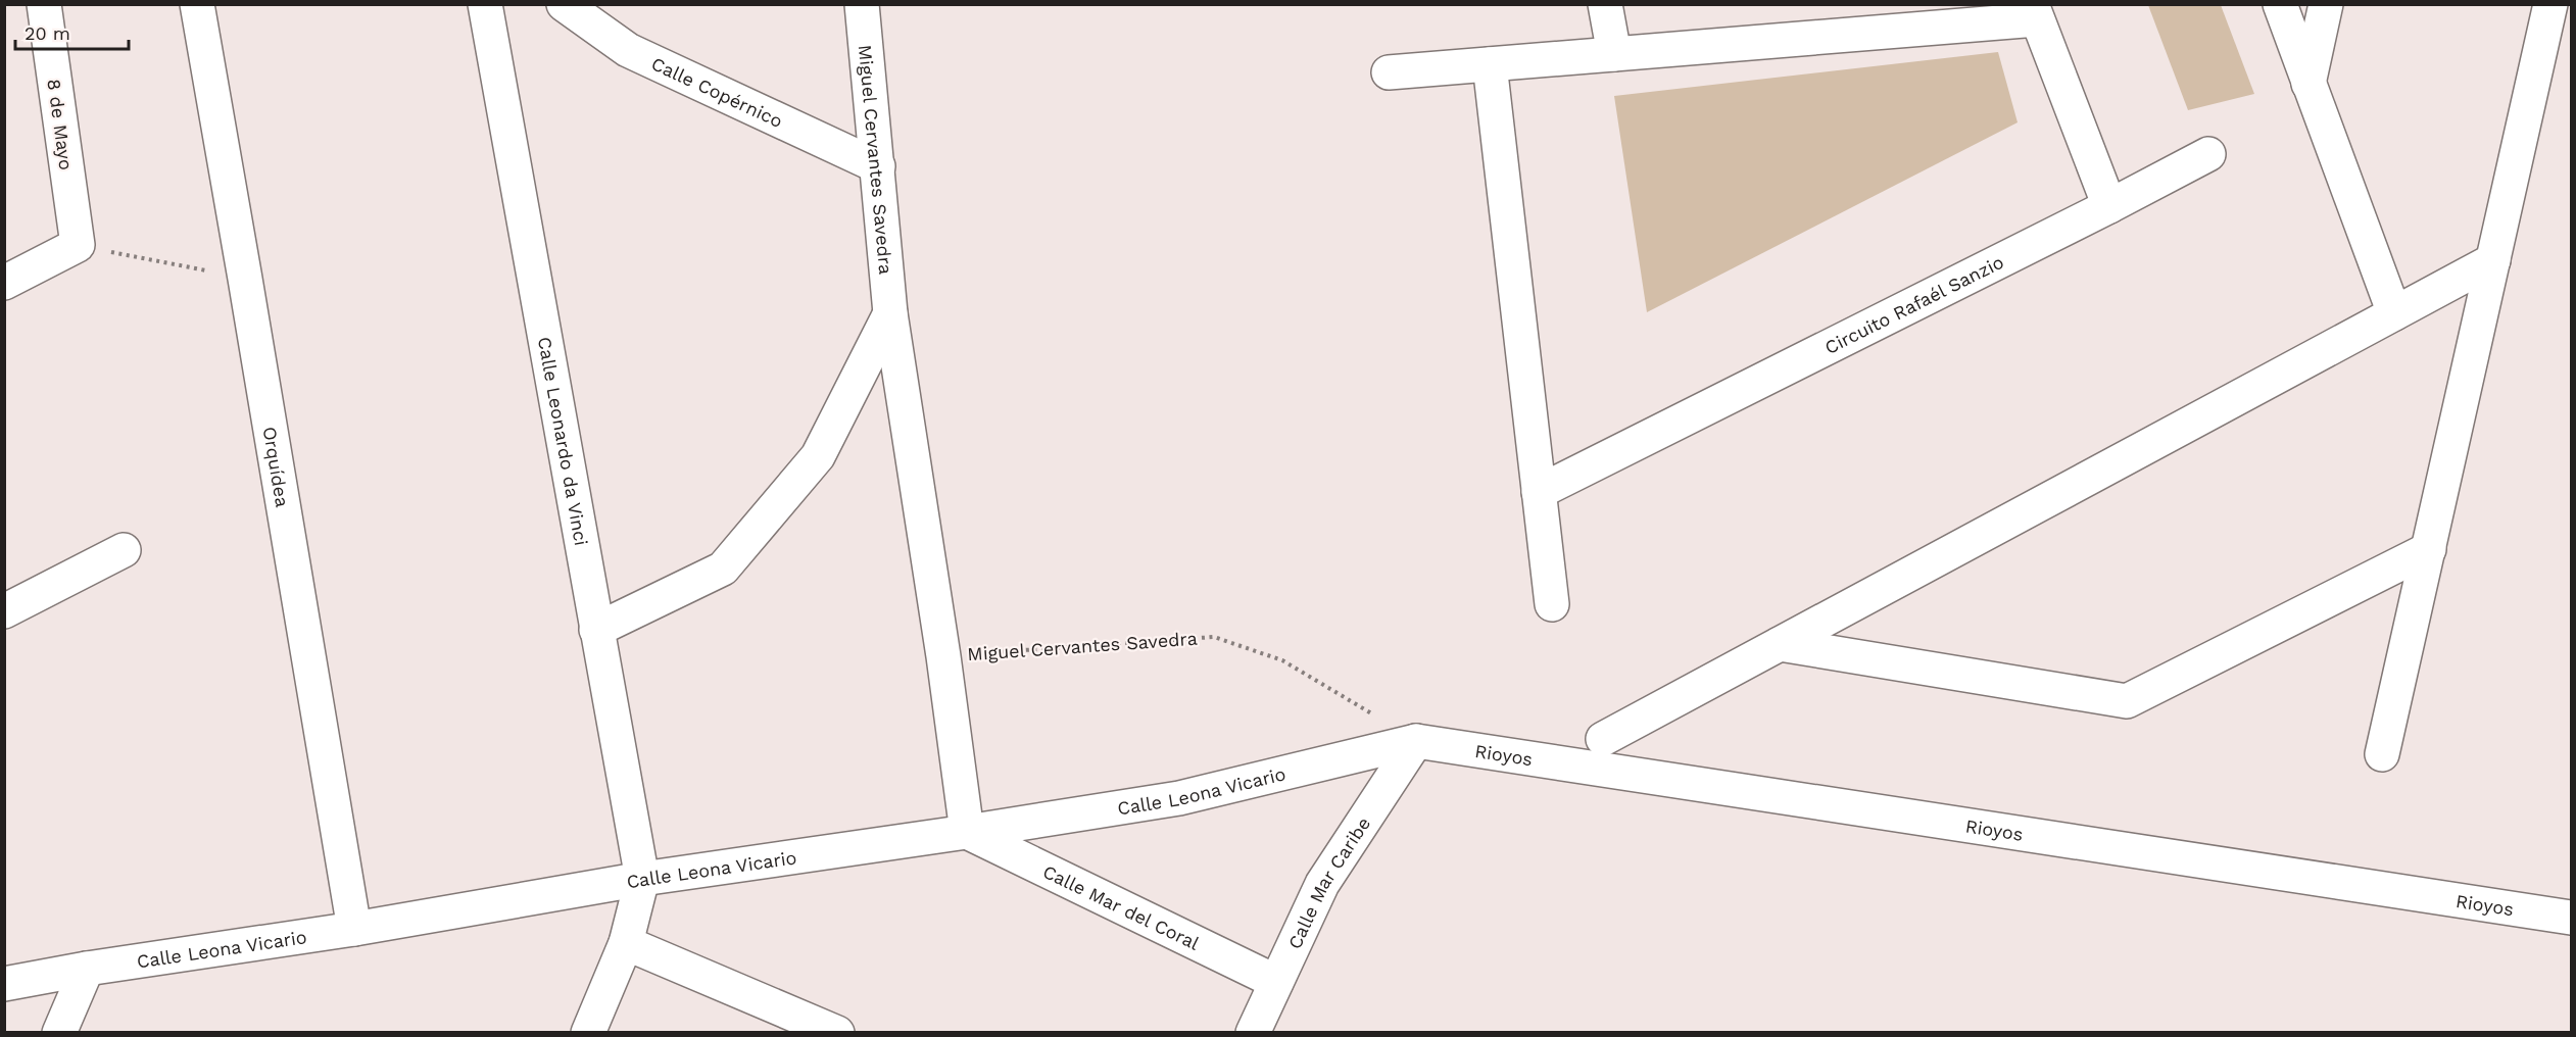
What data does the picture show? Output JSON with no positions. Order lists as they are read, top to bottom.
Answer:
{
  "streets": {
    "street": [
      "Calle Copérnico",
      "8 de Mayo",
      "Miguel Cervantes Savedra",
      "Circuito Rafaél Sanzio",
      "Calle Leonardo da Vinci",
      "Orquídea",
      "Rioyos",
      "Calle Leona Vicario",
      "Calle Mar Caribe",
      "Calle Mar del Coral"
    ]
  },
  "crossings": [
    ["Calle Copérnico", "Miguel Cervantes Savedra"],
    ["Miguel Cervantes Savedra", "Rioyos"],
    ["Miguel Cervantes Savedra", "Calle Leona Vicario"],
    ["Miguel Cervantes Savedra", "Calle Mar Caribe"],
    ["Miguel Cervantes Savedra", "Calle Mar del Coral"],
    ["Calle Leonardo da Vinci", "Calle Leona Vicario"],
    ["Orquídea", "Calle Leona Vicario"],
    ["Rioyos", "Calle Leona Vicario"],
    ["Rioyos", "Calle Mar Caribe"],
    ["Calle Leona Vicario", "Calle Mar Caribe"],
    ["Calle Leona Vicario", "Calle Mar del Coral"],
    ["Calle Mar Caribe", "Calle Mar del Coral"]
  ],
  "scale_bar": "20 m"
}
